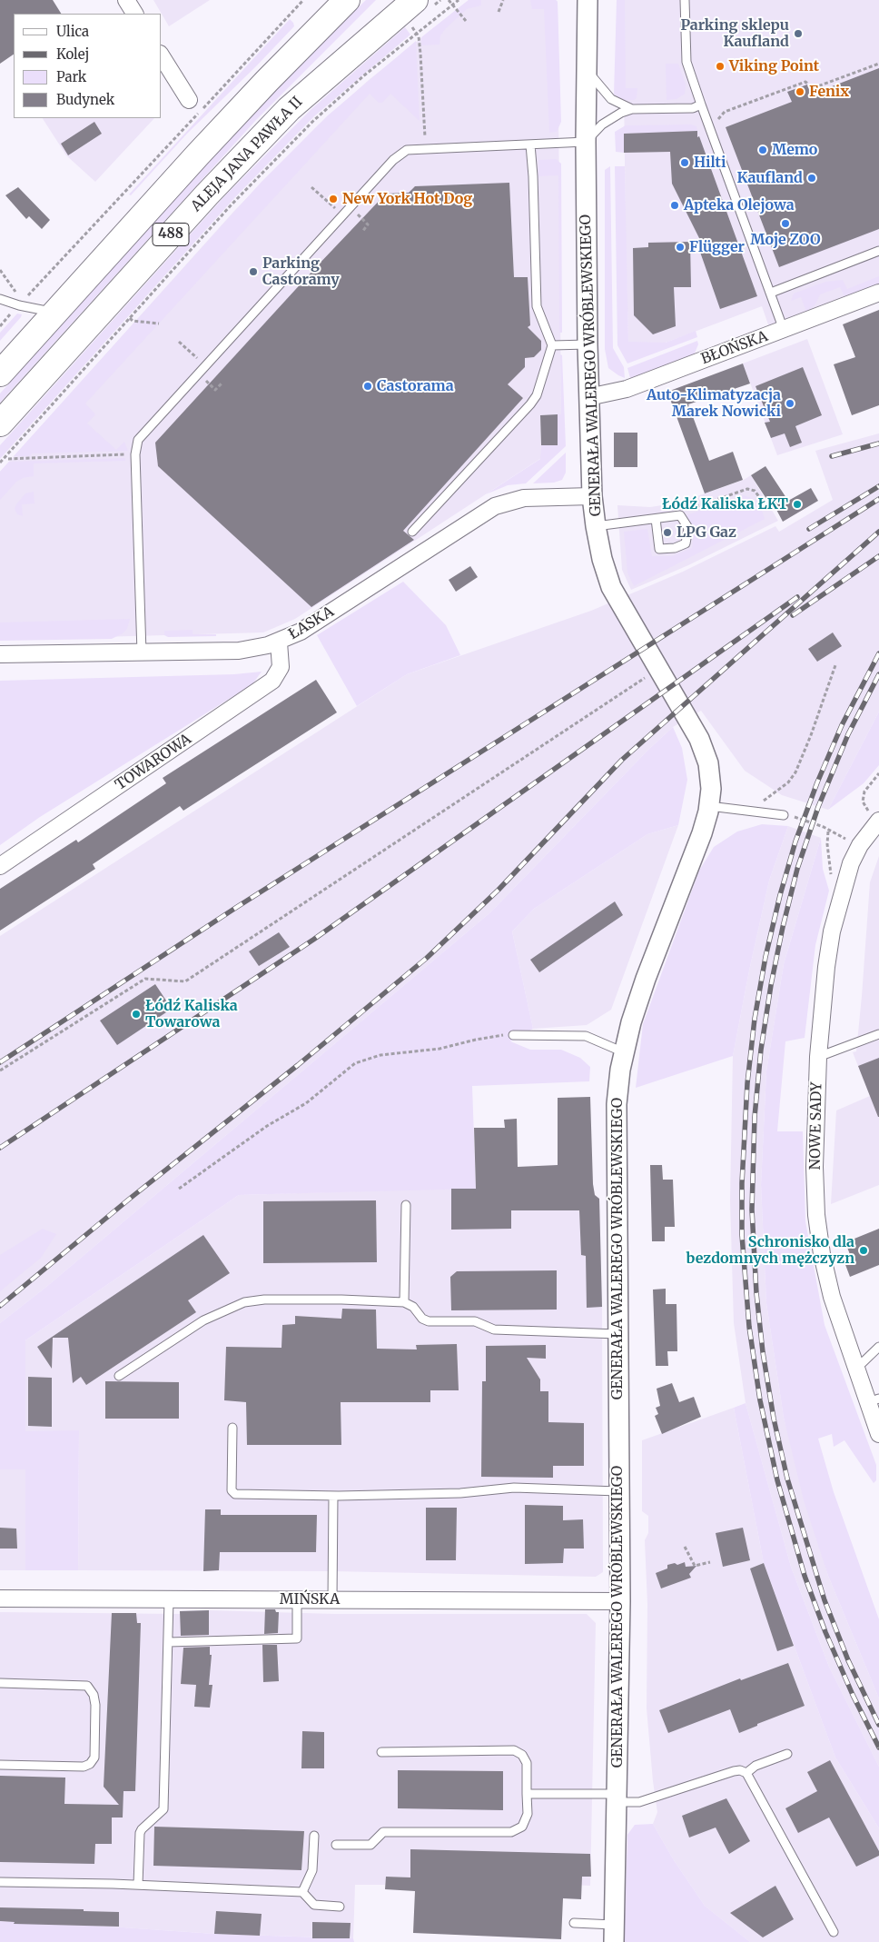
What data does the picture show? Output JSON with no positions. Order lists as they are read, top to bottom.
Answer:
{
  "streets": {
    "main road": ["ALEJA JANA PAWŁA II", "488"],
    "street": [
      "BŁOŃSKA",
      "GENERAŁA WALEREGO WRÓBLEWSKIEGO",
      "ŁASKA",
      "TOWAROWA",
      "NOWE SADY",
      "MIŃSKA"
    ]
  },
  "crossings": [
    ["BŁOŃSKA", "GENERAŁA WALEREGO WRÓBLEWSKIEGO"],
    ["GENERAŁA WALEREGO WRÓBLEWSKIEGO", "ŁASKA"],
    ["GENERAŁA WALEREGO WRÓBLEWSKIEGO", "MIŃSKA"],
    ["ŁASKA", "TOWAROWA"]
  ],
  "places": [
    "Parking sklepu Kaufland",
    "Viking Point",
    "Fenix",
    "Memo",
    "Hilti",
    "Kaufland",
    "New York Hot Dog",
    "Apteka Olejowa",
    "Moje ZOO",
    "Flügger",
    "Parking Castoramy",
    "Castorama",
    "Auto-Klimatyzacja Marek Nowicki",
    "Łódź Kaliska ŁKT",
    "LPG Gaz",
    "Łódź Kaliska Towarowa",
    "Schronisko dla bezdomnych mężczyzn"
  ],
  "legend": [
    "Ulica",
    "Kolej",
    "Park",
    "Budynek"
  ]
}
